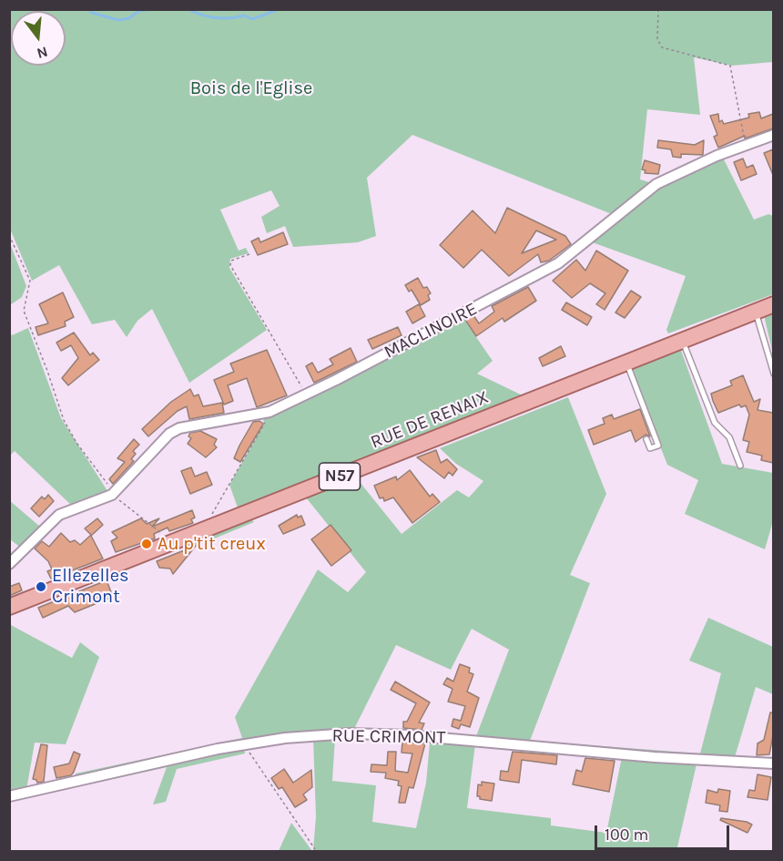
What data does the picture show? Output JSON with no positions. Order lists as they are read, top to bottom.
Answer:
{
  "streets": {
    "main road": ["RUE DE RENAIX", "N57"],
    "street": ["MACLINOIRE", "RUE CRIMONT"]
  },
  "parks": ["Bois de l'Eglise"],
  "places": ["Au p'tit creux", "Ellezelles Crimont"],
  "scale_bar": "100 m",
  "north": "bottom"
}
